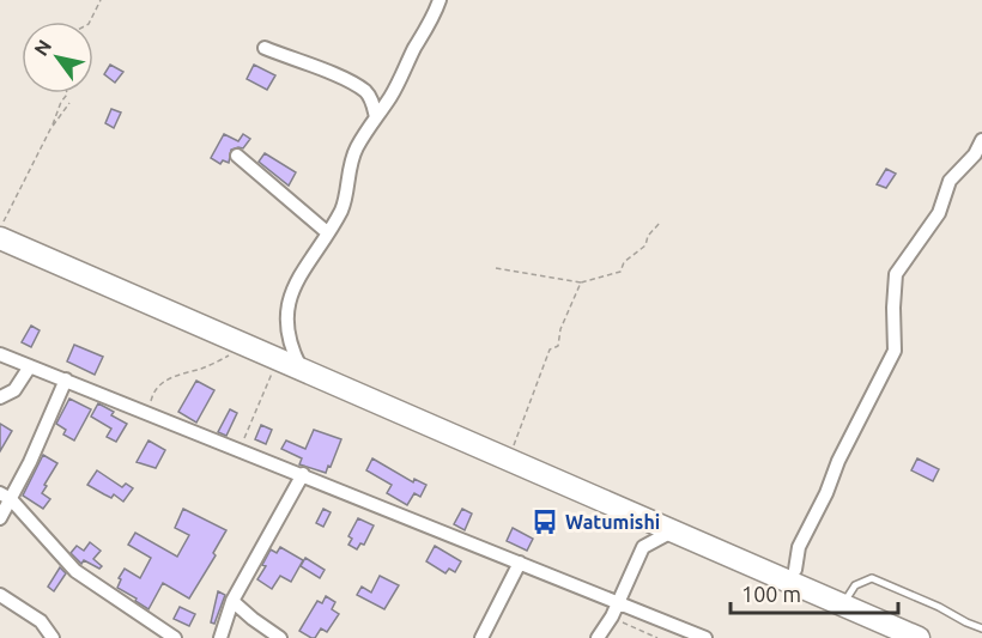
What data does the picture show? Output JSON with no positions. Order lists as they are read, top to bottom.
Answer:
{
  "places": {
    "bus stop": ["Watumishi"]
  },
  "scale_bar": "100 m",
  "north": "top left"
}
